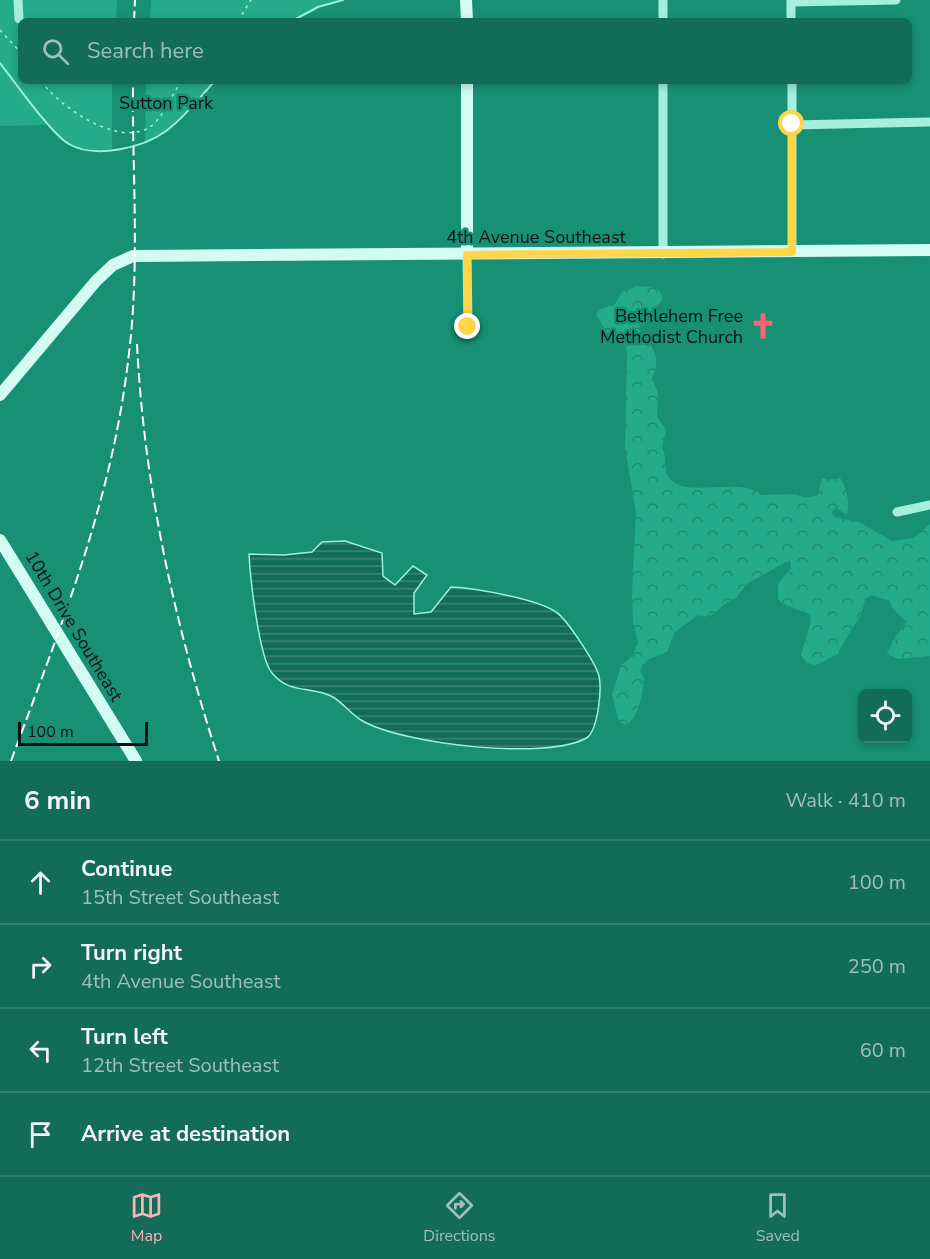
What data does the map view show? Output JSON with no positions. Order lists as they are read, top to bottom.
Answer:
{
  "streets": {
    "street": ["4th Avenue Southeast", "10th Drive Southeast"]
  },
  "parks": ["Sutton Park"],
  "places": {
    "church": ["Bethlehem Free Methodist Church"]
  },
  "scale_bar": "100 m",
  "page": {
    "search": "Search here",
    "scale": "100 m",
    "heading": ["6 min", "Walk · 410 m"],
    "list": [
      ["Continue", "15th Street Southeast", "100 m"],
      ["Turn right", "4th Avenue Southeast", "250 m"],
      ["Turn left", "12th Street Southeast", "60 m"],
      "Arrive at destination"
    ],
    "nav": ["Map", "Directions", "Saved"]
  }
}
